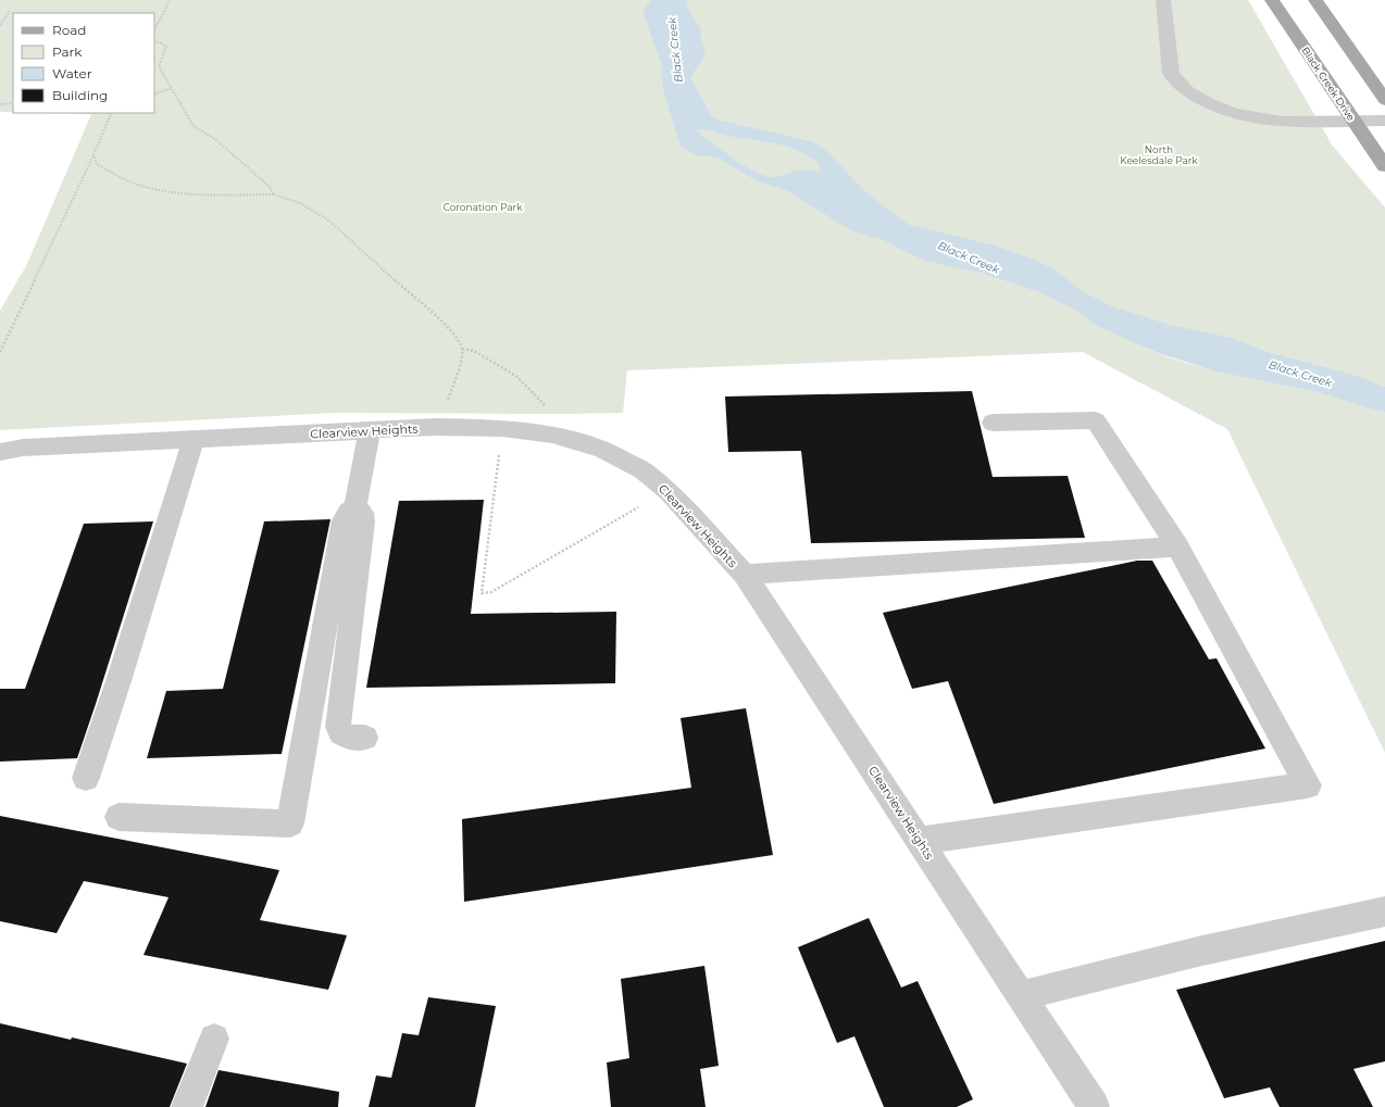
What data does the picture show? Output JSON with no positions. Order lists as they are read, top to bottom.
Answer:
{
  "streets": {
    "main road": ["Black Creek Drive"],
    "street": ["Clearview Heights"]
  },
  "water": ["Black Creek"],
  "parks": ["North Keelesdale Park", "Coronation Park"],
  "legend": [
    "Road",
    "Park",
    "Water",
    "Building"
  ]
}
